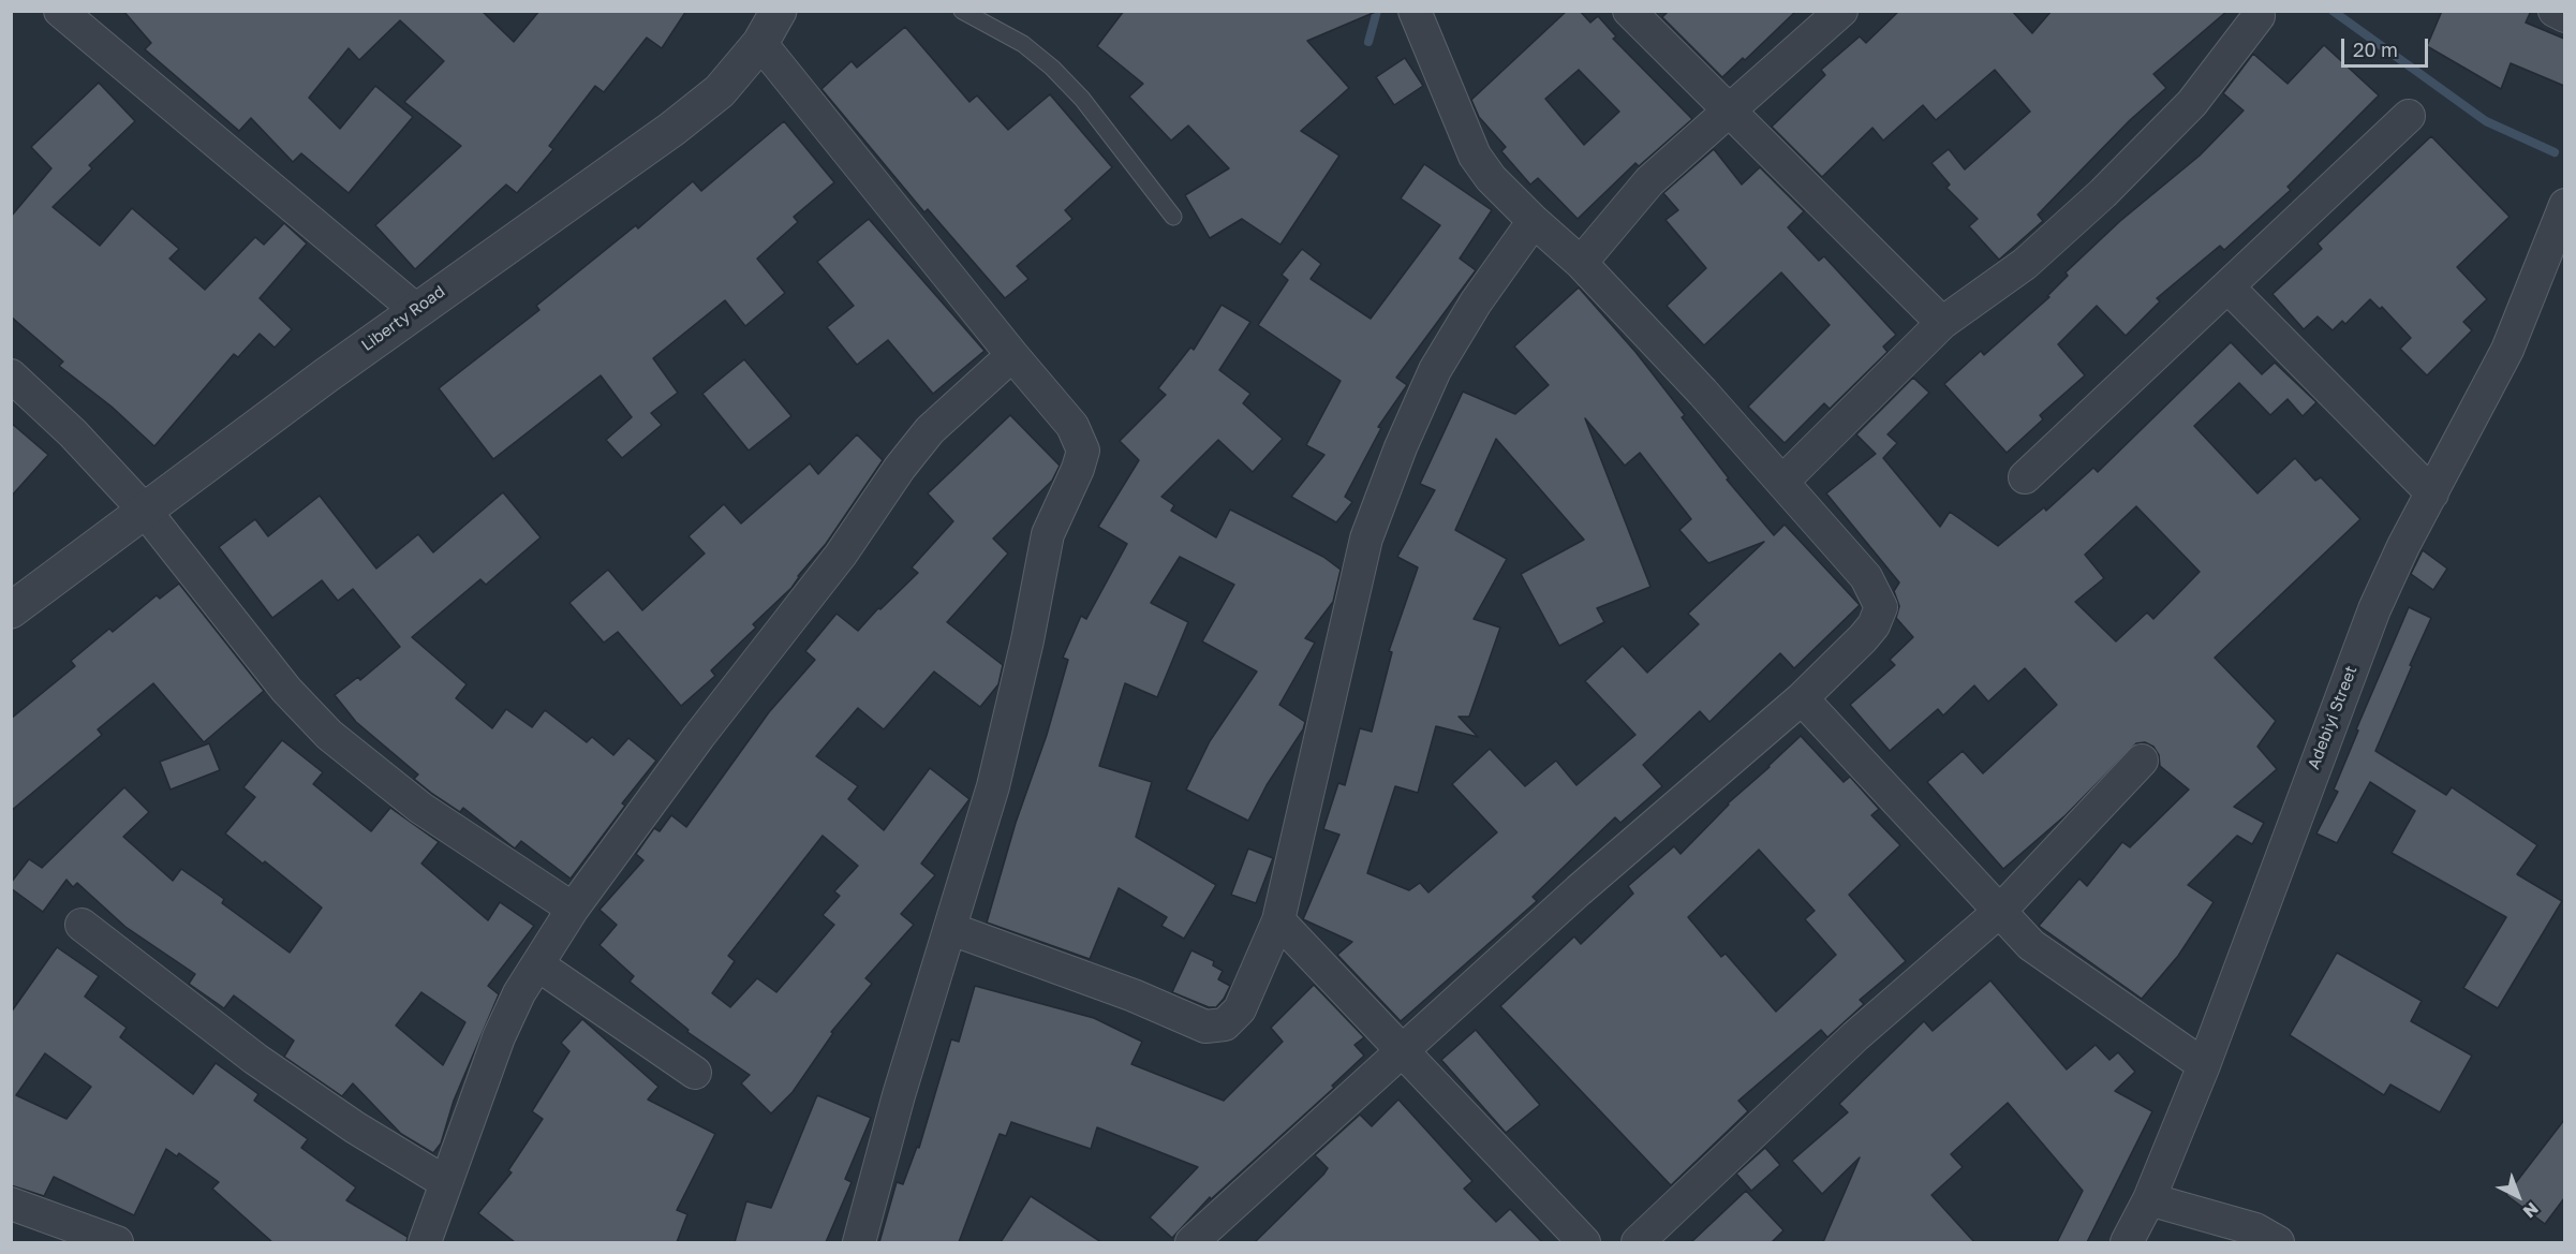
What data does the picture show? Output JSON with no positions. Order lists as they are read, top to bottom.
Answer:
{
  "streets": {
    "street": ["Liberty Road", "Adebiyi Street"]
  },
  "scale_bar": "20 m",
  "north": "bottom right"
}
